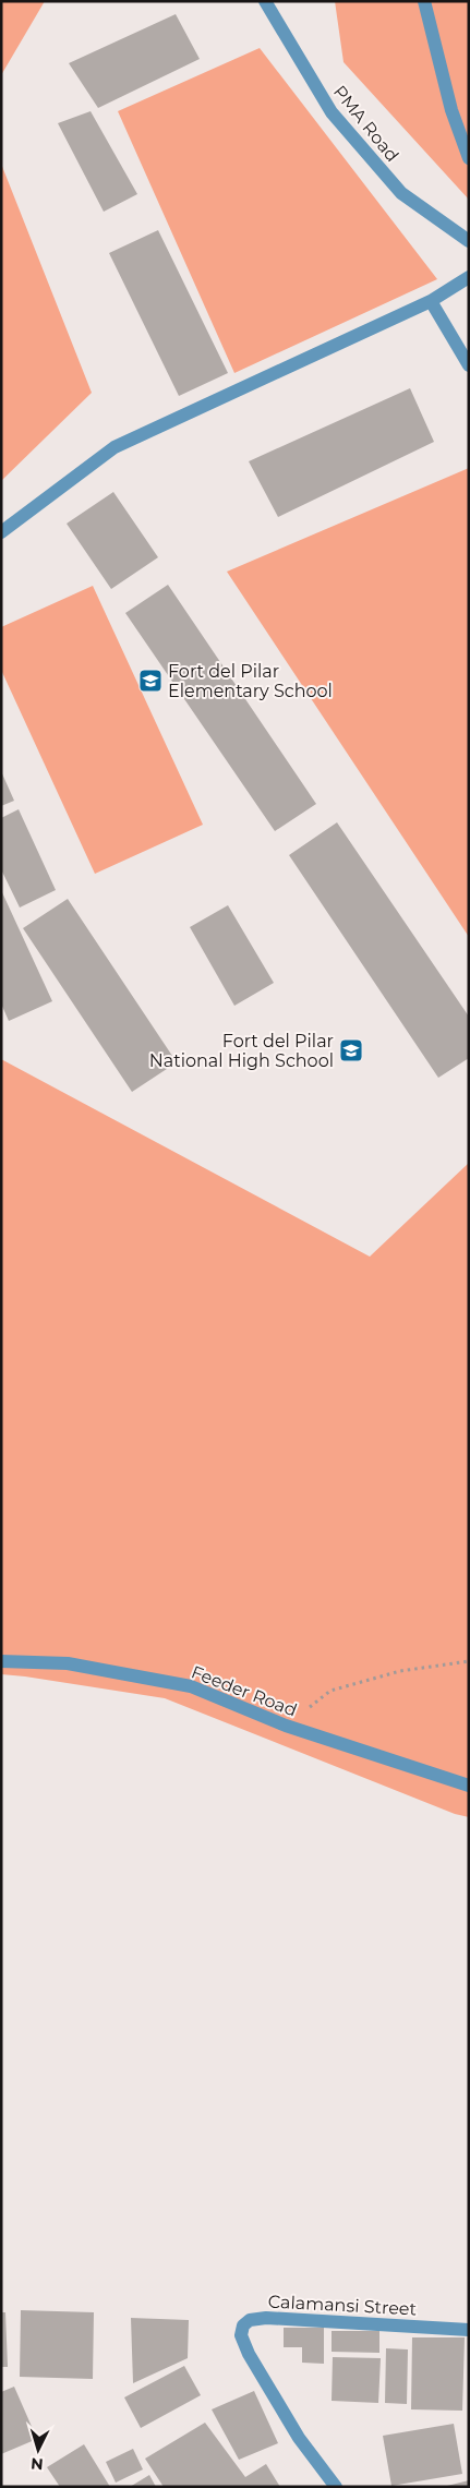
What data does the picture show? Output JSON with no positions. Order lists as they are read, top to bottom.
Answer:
{
  "streets": {
    "street": ["PMA Road", "Feeder Road", "Calamansi Street"]
  },
  "places": {
    "school or university": ["Fort del Pilar Elementary School", "Fort del Pilar National High School"]
  },
  "north": "bottom"
}
